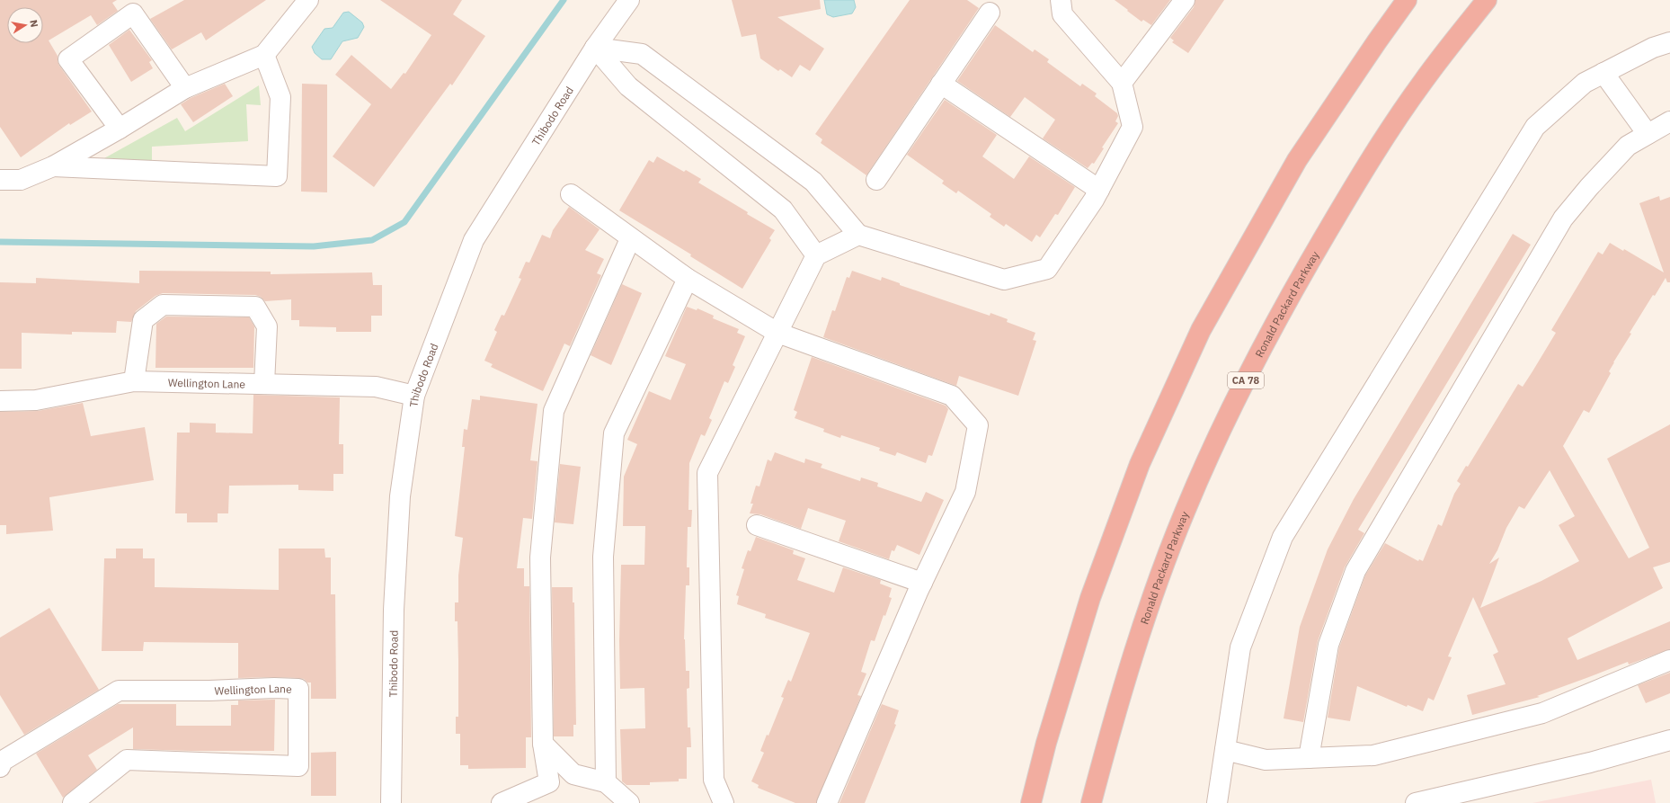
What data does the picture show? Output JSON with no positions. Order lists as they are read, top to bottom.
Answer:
{
  "streets": {
    "highway": ["Ronald Packard Parkway", "CA 78"],
    "street": ["Thibodo Road", "Wellington Lane"]
  },
  "crossings": [
    ["Thibodo Road", "Wellington Lane"]
  ],
  "north": "right"
}
